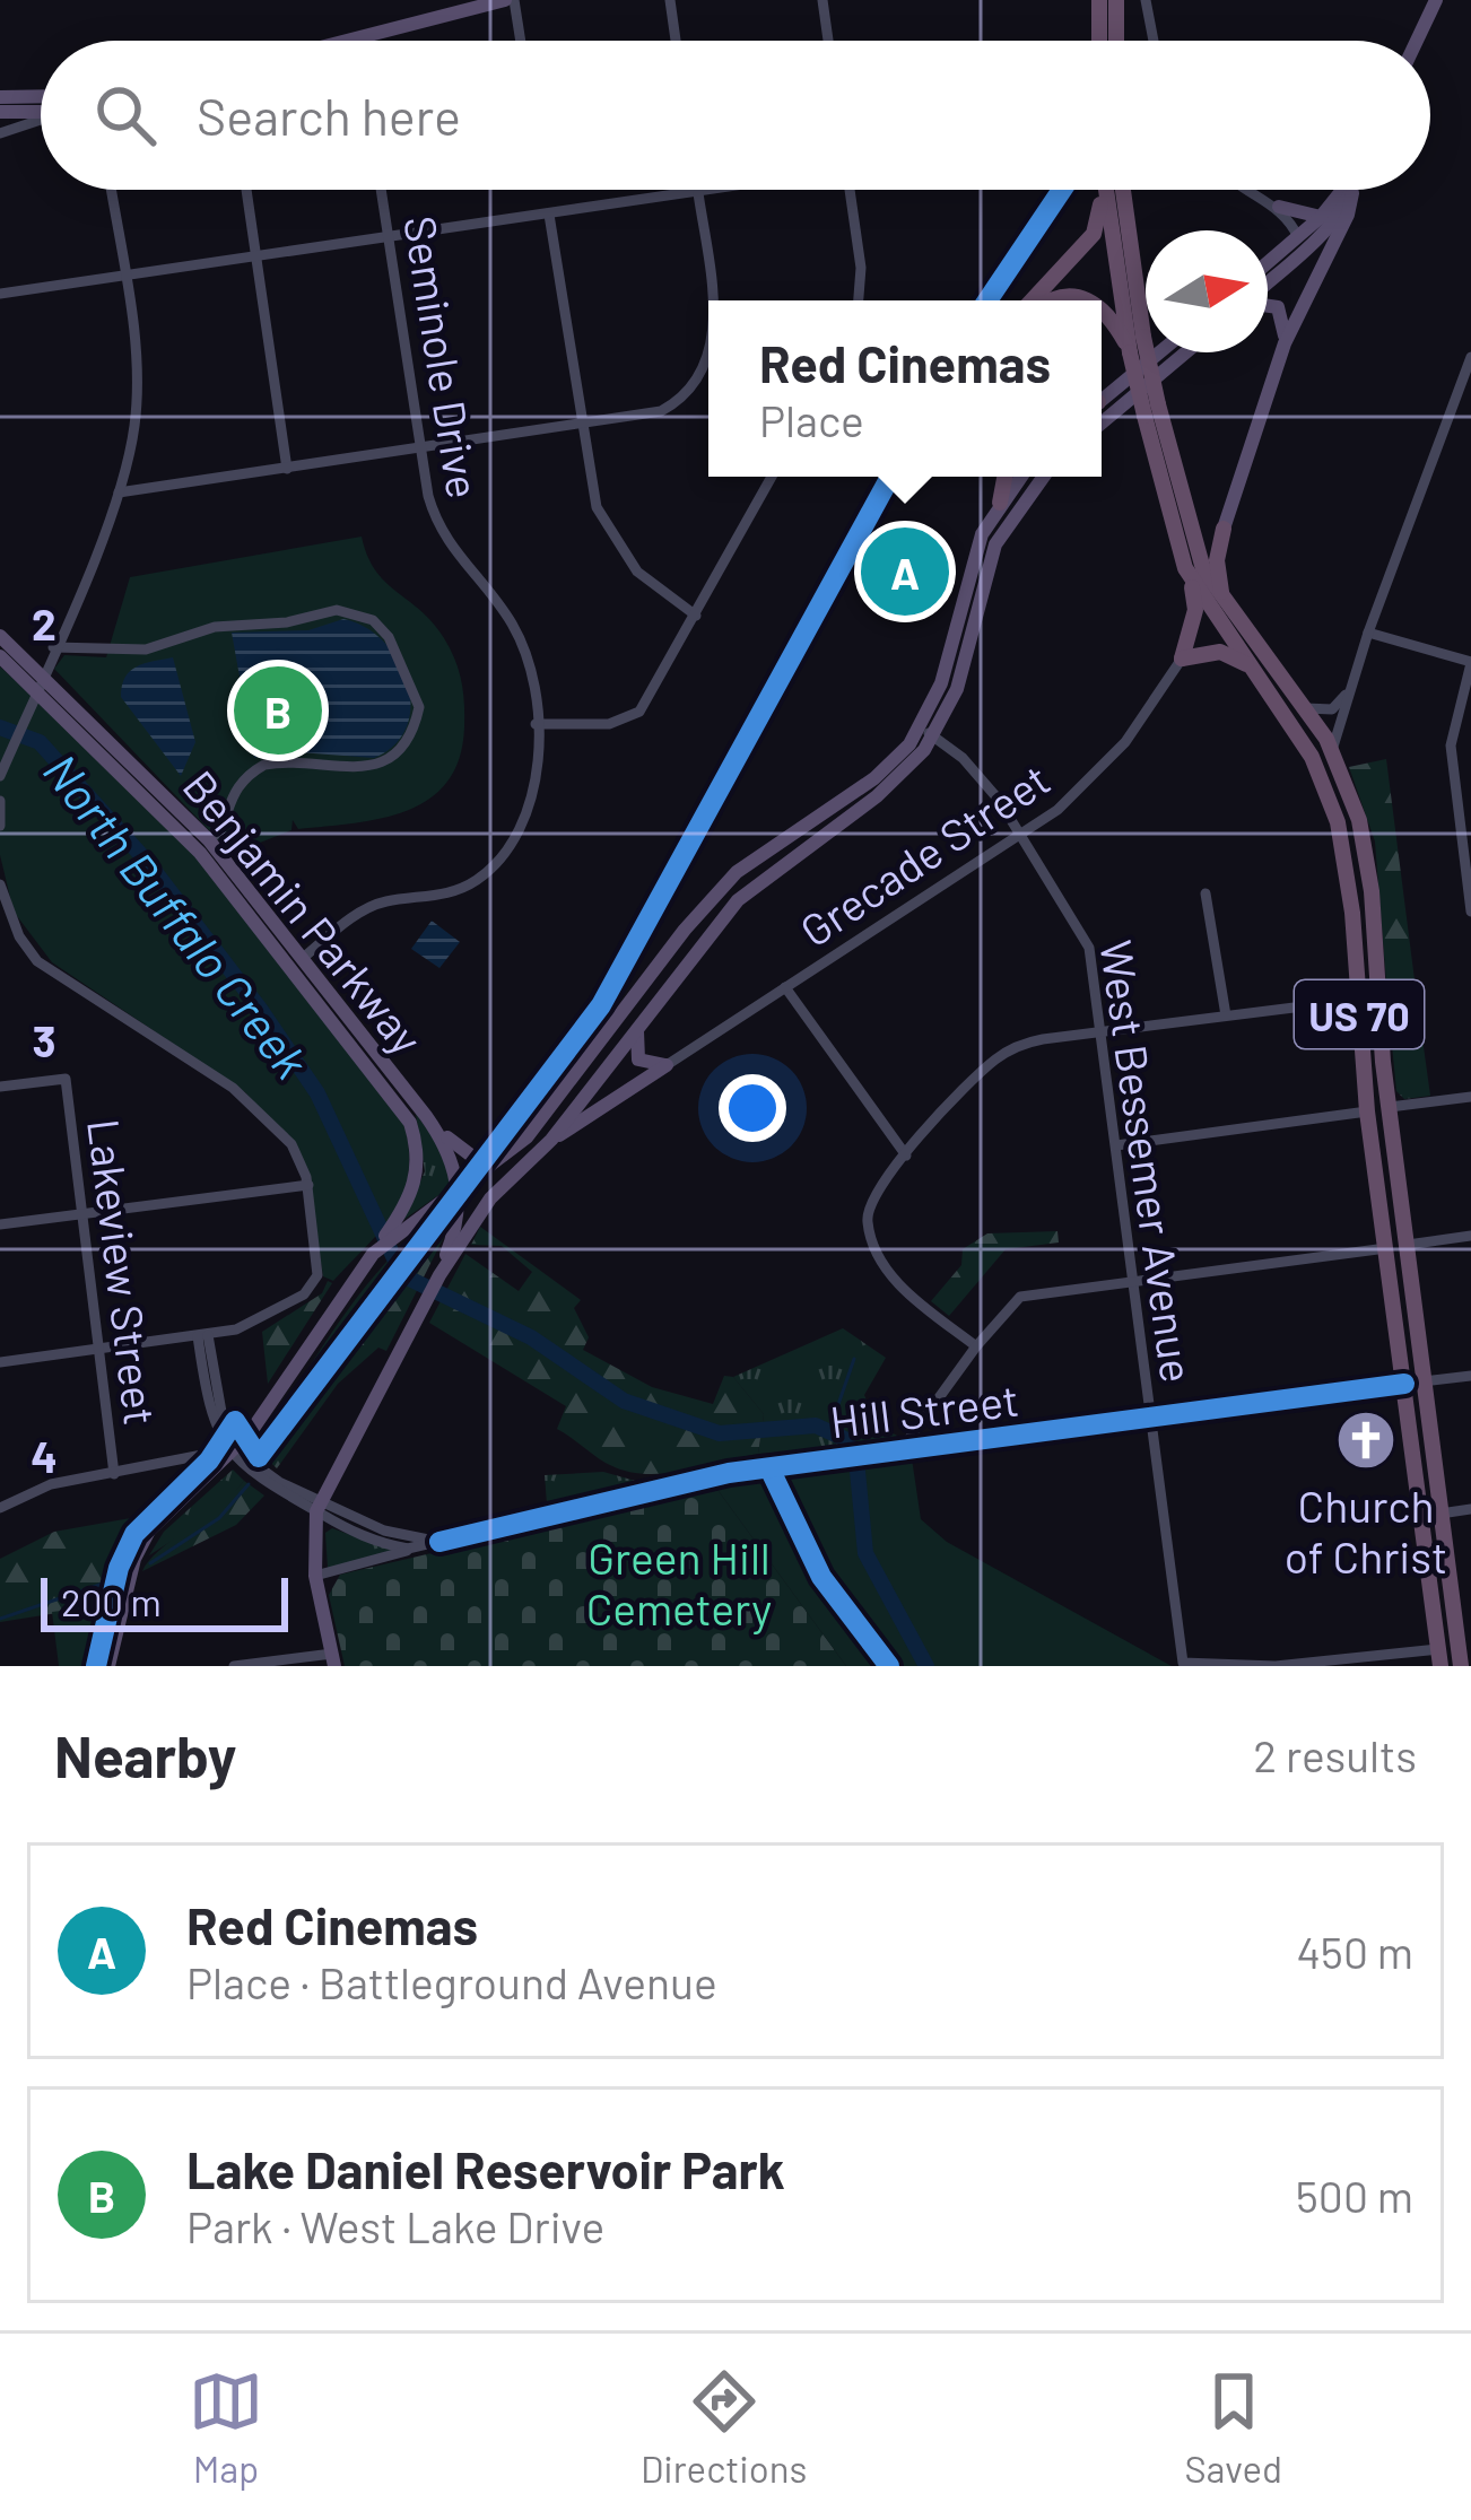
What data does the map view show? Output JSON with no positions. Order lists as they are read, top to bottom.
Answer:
{
  "streets": {
    "highway": ["US 70"],
    "main road": ["Benjamin Parkway"],
    "street": [
      "Seminole Drive",
      "Grecade Street",
      "West Bessemer Avenue",
      "Lakeview Street",
      "Hill Street"
    ]
  },
  "crossings": [
    ["Seminole Drive", "Benjamin Parkway"],
    ["Grecade Street", "West Bessemer Avenue"],
    ["US 70", "West Bessemer Avenue"],
    ["US 70", "Hill Street"],
    ["West Bessemer Avenue", "Hill Street"]
  ],
  "water": ["North Buffalo Creek"],
  "parks": ["Green Hill Cemetery"],
  "places": {
    "church": ["Church of Christ"]
  },
  "scale_bar": "200 m",
  "north": "right",
  "page": {
    "search": "Search here",
    "popup": ["Red Cinemas", "Place"],
    "pins": ["A", "B"],
    "scale": "200 m",
    "heading": ["Nearby", "2 results"],
    "list": [
      {
        "mark": "A",
        "name": "Red Cinemas",
        "note": "Place · Battleground Avenue",
        "value": "450 m"
      },
      {
        "mark": "B",
        "name": "Lake Daniel Reservoir Park",
        "note": "Park · West Lake Drive",
        "value": "500 m"
      }
    ],
    "nav": ["Map", "Directions", "Saved"]
  },
  "grid": {
    "rows": ["2", "3", "4"]
  }
}
